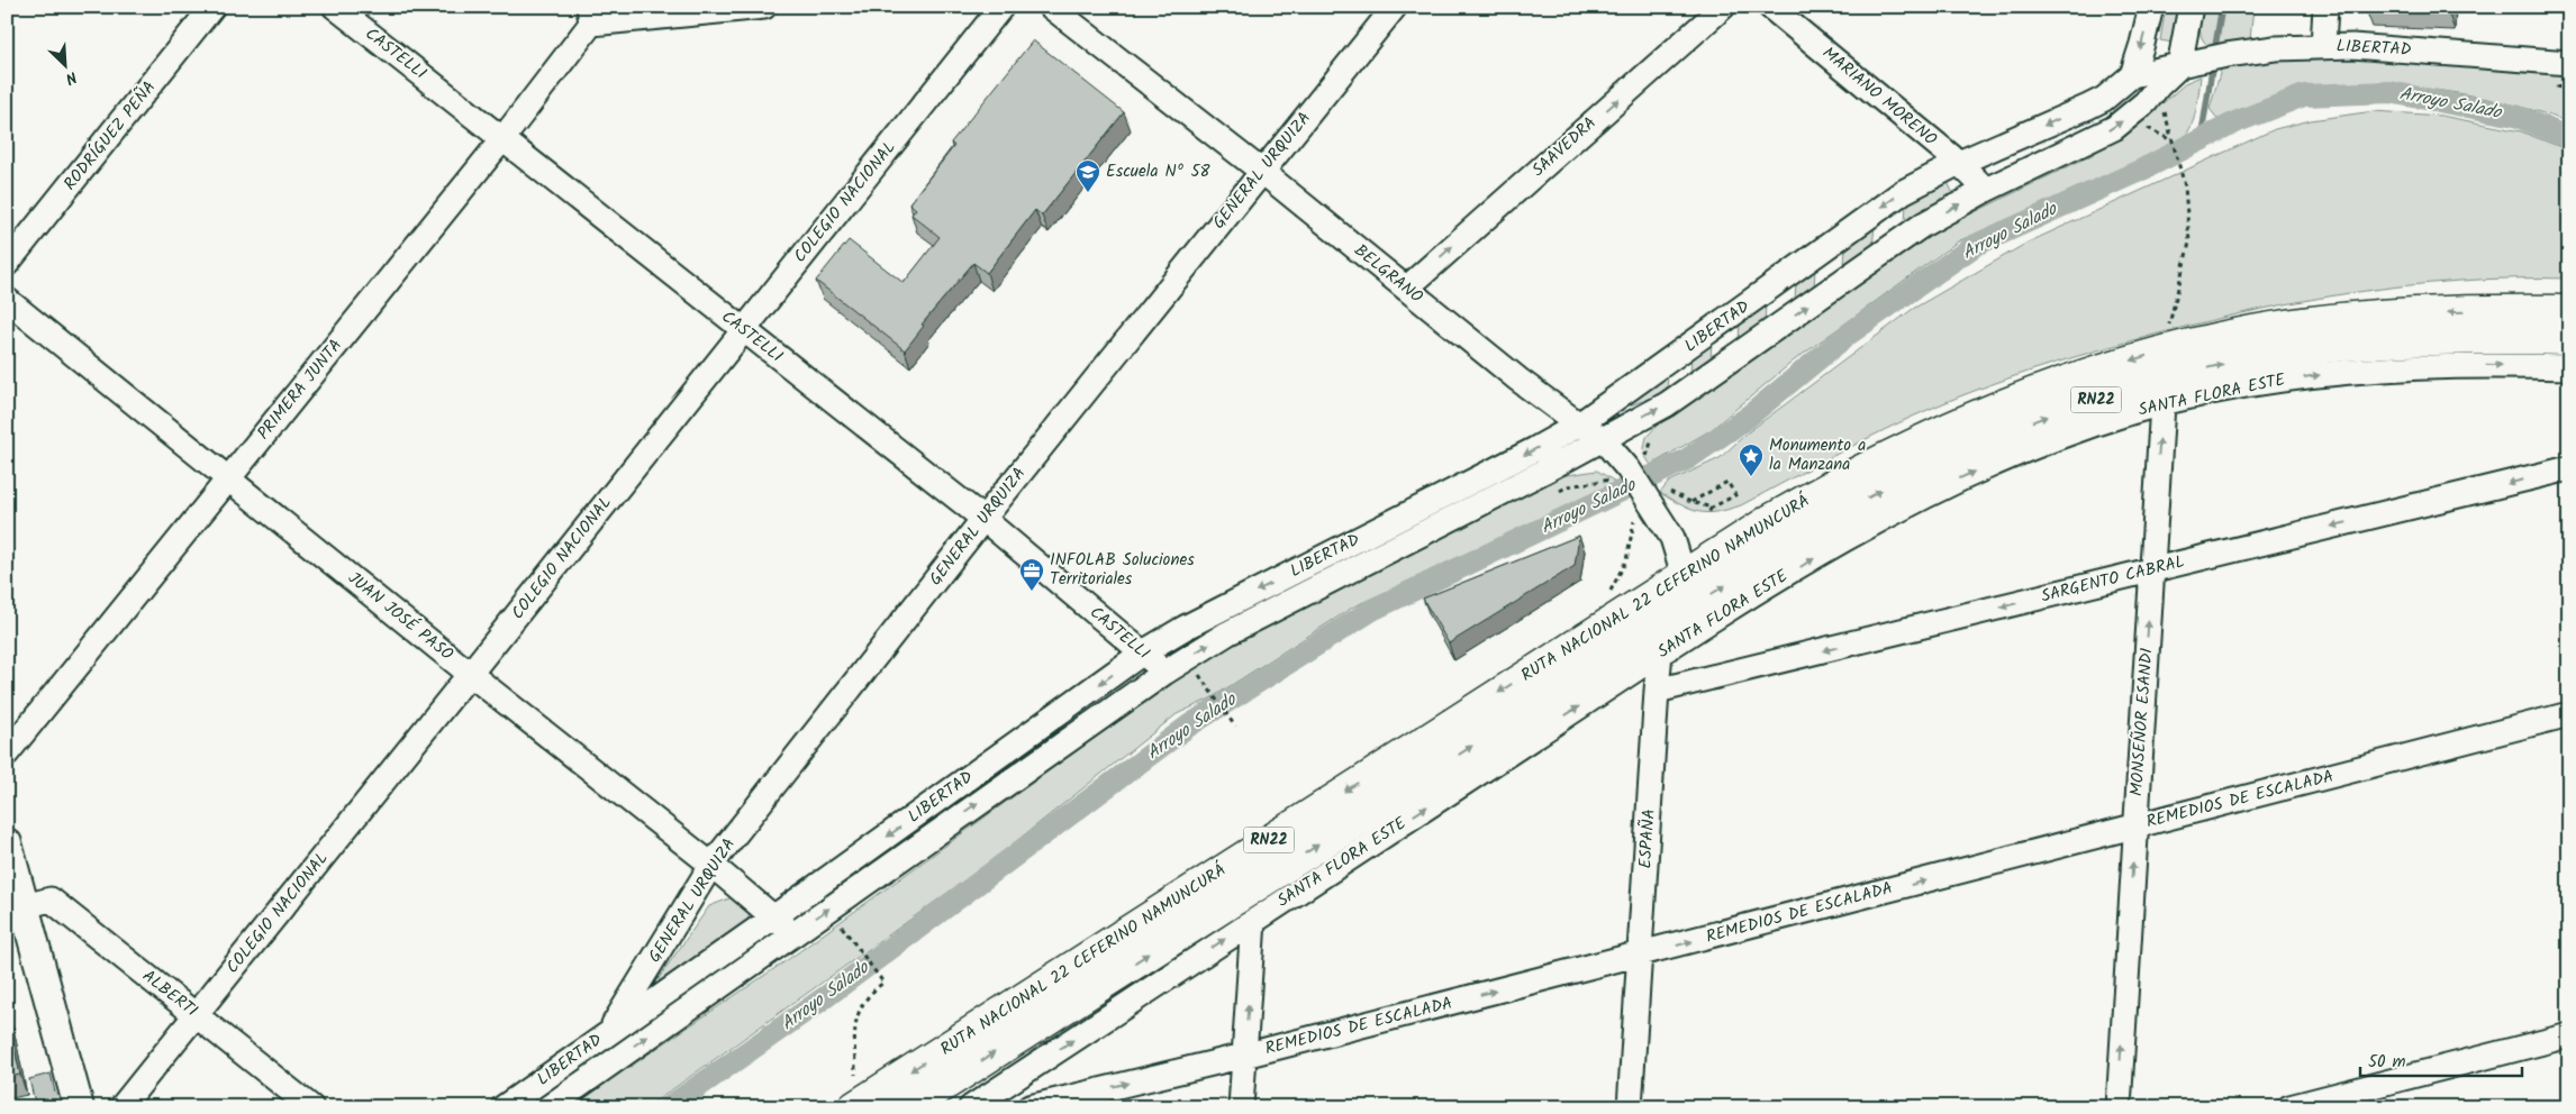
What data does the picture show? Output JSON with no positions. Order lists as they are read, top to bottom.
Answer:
{
  "streets": {
    "highway": ["RN22", "RUTA NACIONAL 22 CEFERINO NAMUNCURÁ"],
    "street": [
      "LIBERTAD",
      "CASTELLI",
      "MARIANO MORENO",
      "RODRÍGUEZ PEÑA",
      "SAAVEDRA",
      "GENERAL URQUIZA",
      "COLEGIO NACIONAL",
      "BELGRANO",
      "PRIMERA JUNTA",
      "SANTA FLORA ESTE",
      "SARGENTO CABRAL",
      "JUAN JOSÉ PASO",
      "MONSEÑOR ESANDI",
      "REMEDIOS DE ESCALADA",
      "ESPAÑA",
      "ALBERTI"
    ]
  },
  "crossings": [
    ["LIBERTAD", "CASTELLI"],
    ["LIBERTAD", "MARIANO MORENO"],
    ["LIBERTAD", "GENERAL URQUIZA"],
    ["LIBERTAD", "BELGRANO"],
    ["LIBERTAD", "JUAN JOSÉ PASO"],
    ["CASTELLI", "GENERAL URQUIZA"],
    ["CASTELLI", "COLEGIO NACIONAL"],
    ["CASTELLI", "PRIMERA JUNTA"],
    ["SAAVEDRA", "BELGRANO"],
    ["GENERAL URQUIZA", "BELGRANO"],
    ["GENERAL URQUIZA", "JUAN JOSÉ PASO"],
    ["COLEGIO NACIONAL", "JUAN JOSÉ PASO"],
    ["COLEGIO NACIONAL", "ALBERTI"],
    ["BELGRANO", "RUTA NACIONAL 22 CEFERINO NAMUNCURÁ"],
    ["BELGRANO", "ESPAÑA"],
    ["PRIMERA JUNTA", "JUAN JOSÉ PASO"],
    ["SANTA FLORA ESTE", "MONSEÑOR ESANDI"],
    ["SANTA FLORA ESTE", "ESPAÑA"],
    ["SARGENTO CABRAL", "MONSEÑOR ESANDI"],
    ["SARGENTO CABRAL", "ESPAÑA"],
    ["RUTA NACIONAL 22 CEFERINO NAMUNCURÁ", "ESPAÑA"],
    ["MONSEÑOR ESANDI", "REMEDIOS DE ESCALADA"],
    ["REMEDIOS DE ESCALADA", "ESPAÑA"]
  ],
  "one_way": [
    "SAAVEDRA",
    "SANTA FLORA ESTE",
    "SARGENTO CABRAL",
    "MONSEÑOR ESANDI",
    "REMEDIOS DE ESCALADA"
  ],
  "water": ["Arroyo Salado"],
  "places": {
    "school or university": ["Escuela Nº 58"],
    "place": ["Monumento a la Manzana"],
    "office": ["INFOLAB Soluciones Territoriales"]
  },
  "scale_bar": "50 m",
  "north": "bottom right"
}
